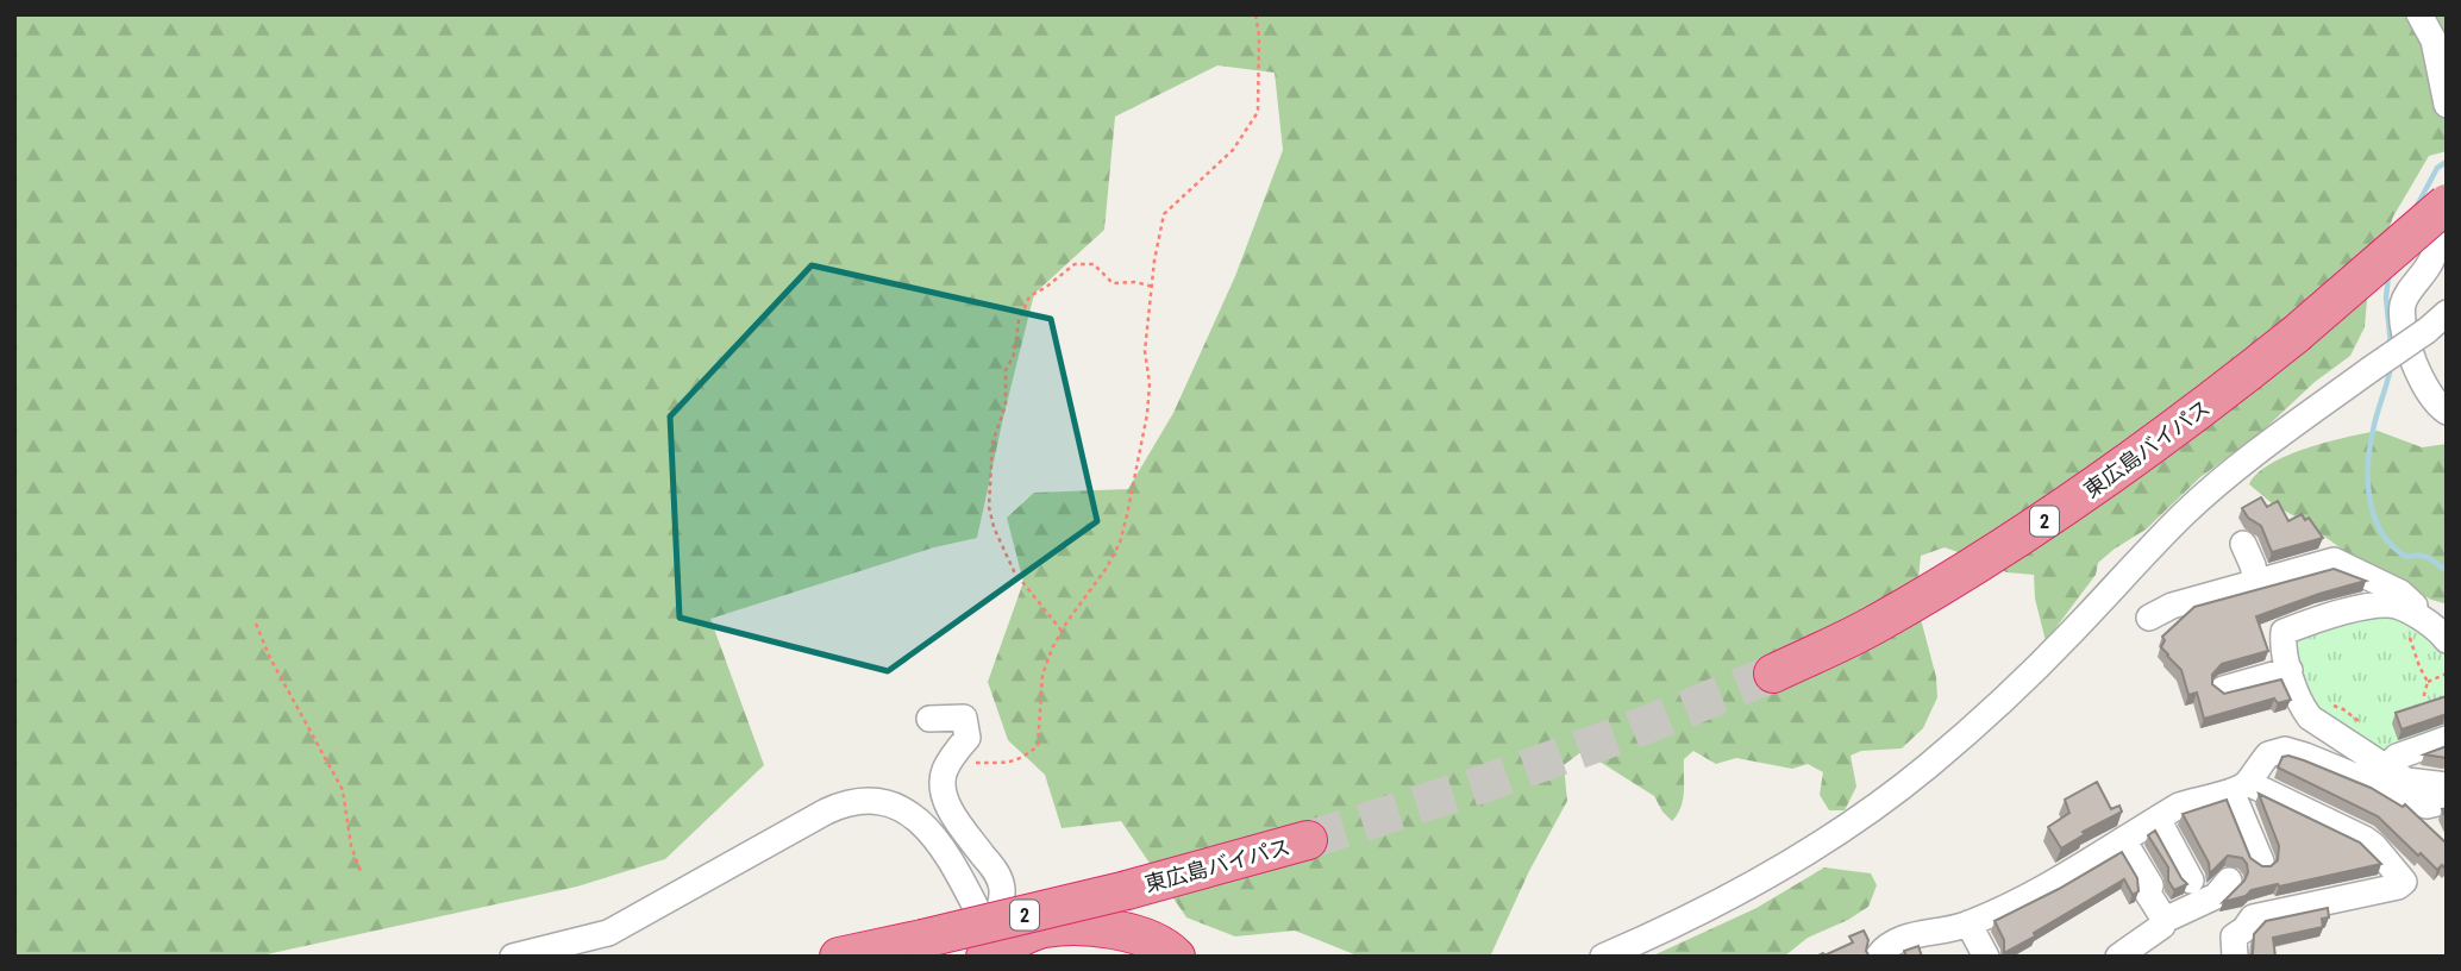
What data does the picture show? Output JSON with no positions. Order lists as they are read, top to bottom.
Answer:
{
  "streets": {
    "highway": ["東広島バイパス", "2"]
  }
}
